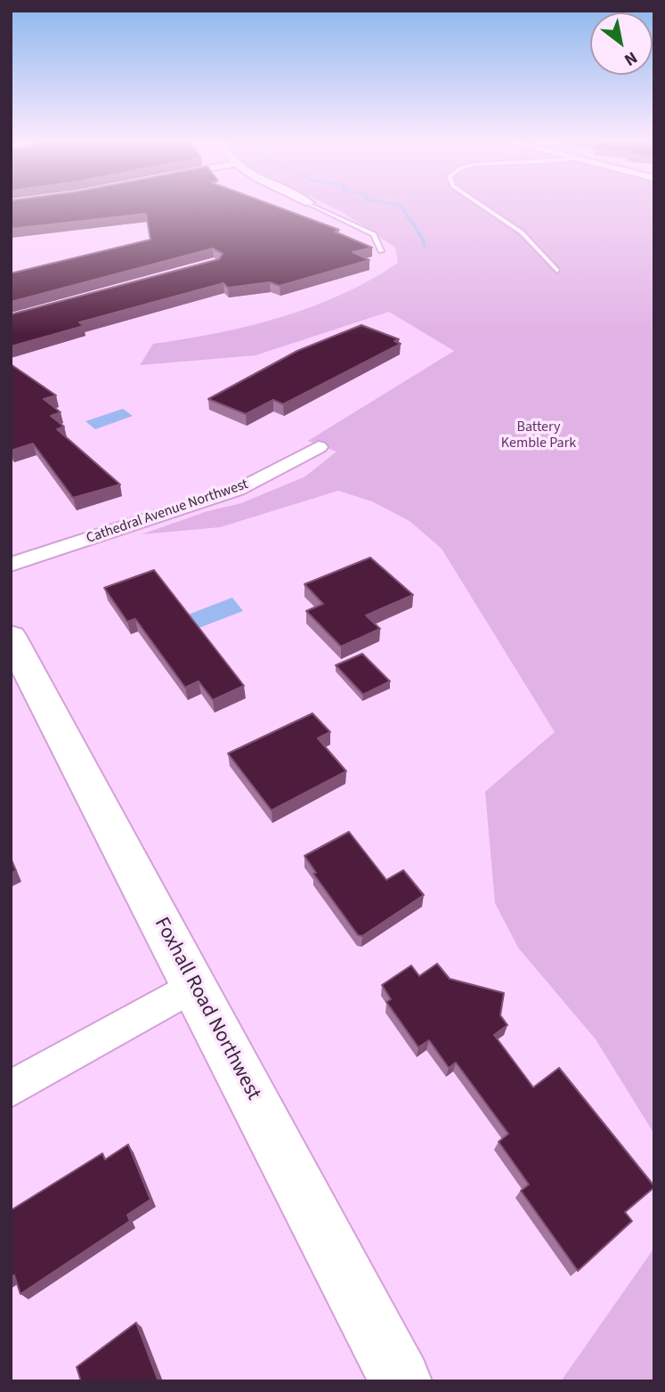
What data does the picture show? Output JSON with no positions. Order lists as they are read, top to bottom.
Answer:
{
  "streets": {
    "main road": ["Foxhall Road Northwest"],
    "street": ["Cathedral Avenue Northwest"]
  },
  "parks": ["Battery Kemble Park"],
  "north": "bottom right"
}
